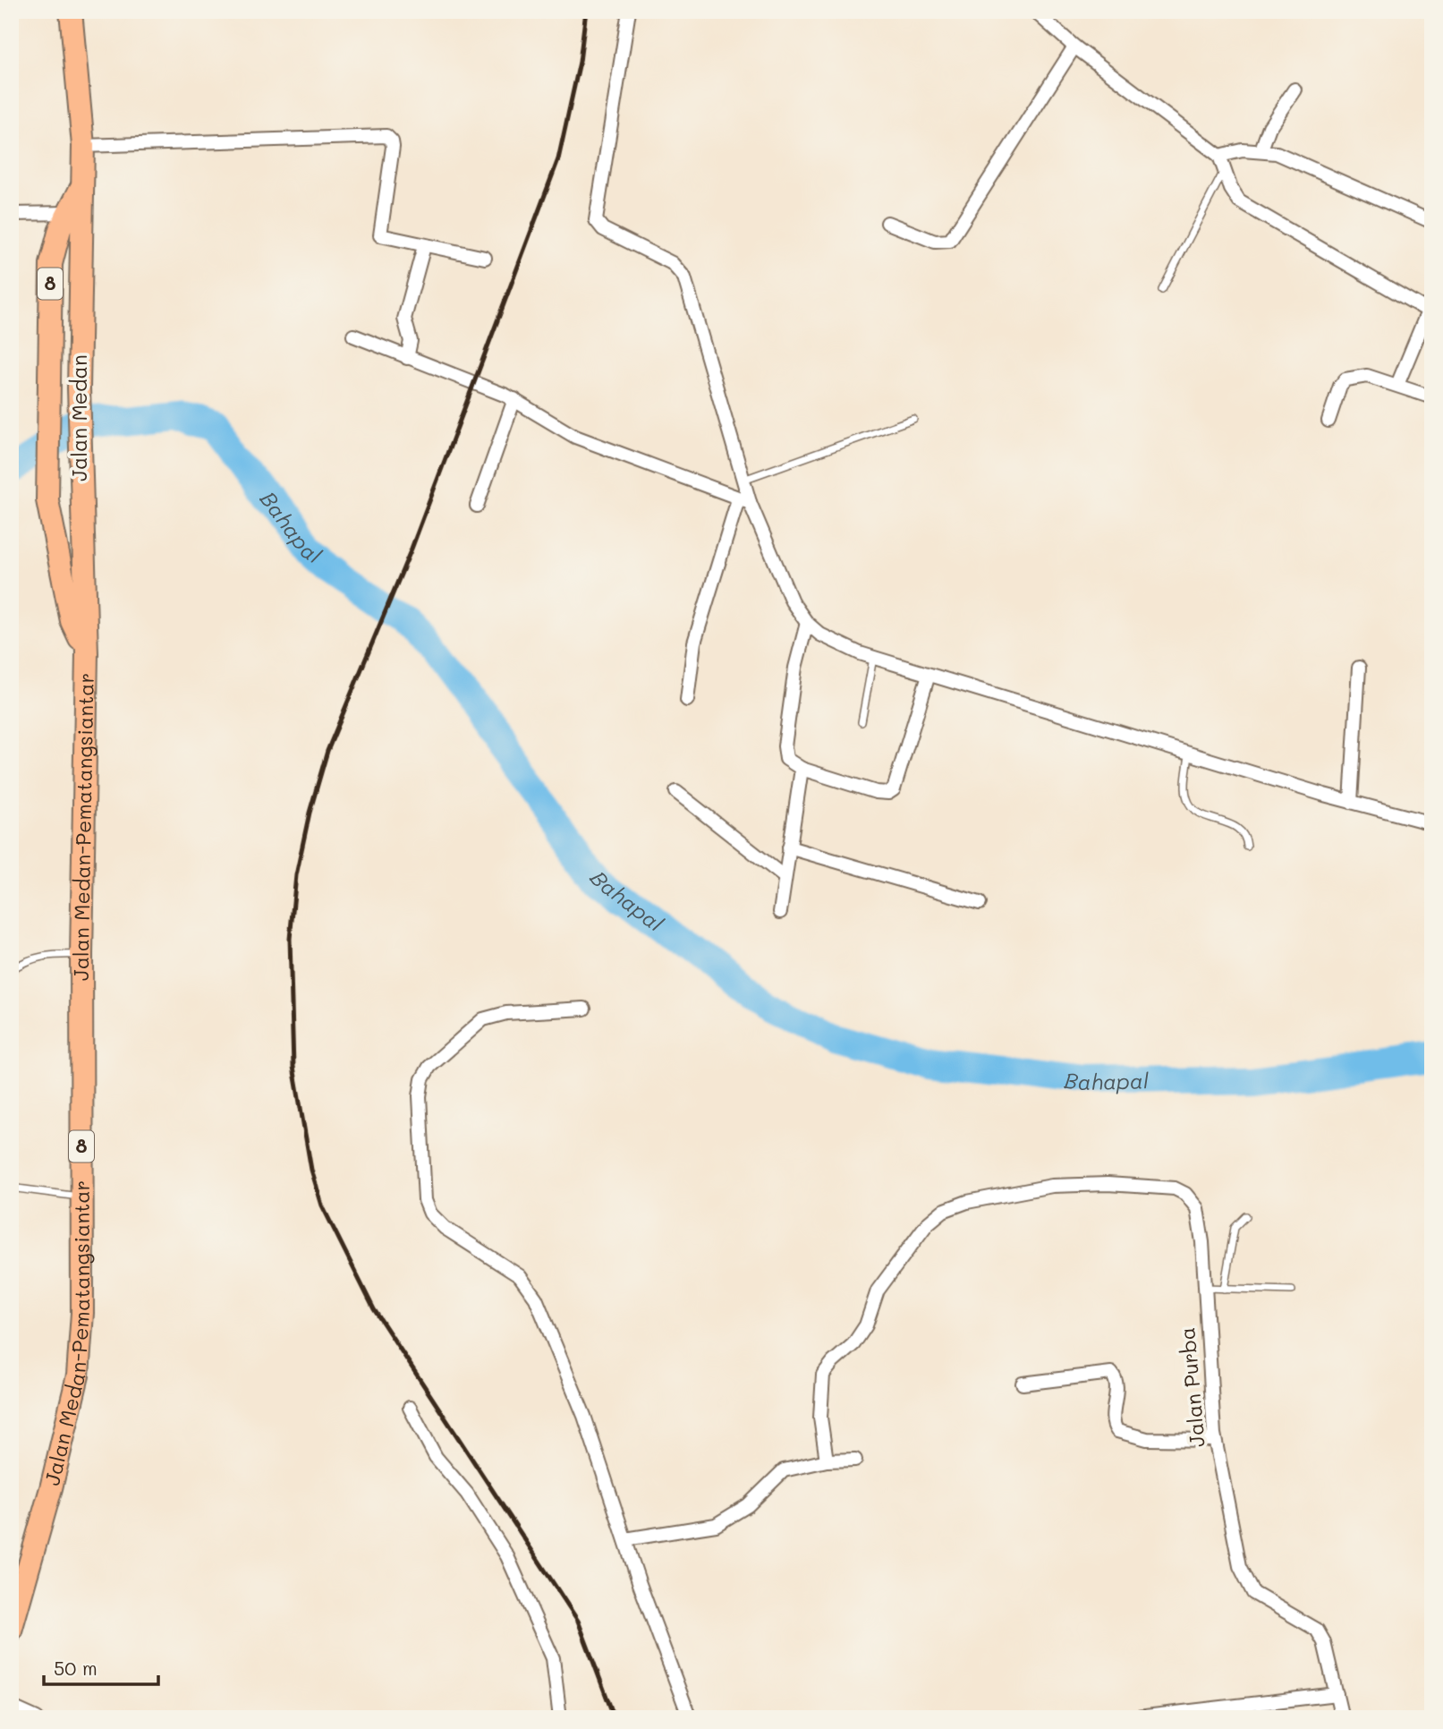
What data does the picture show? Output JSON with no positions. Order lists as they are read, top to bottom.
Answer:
{
  "streets": {
    "highway": ["8", "Jalan Medan", "Jalan Medan-Pematangsiantar"],
    "street": ["Jalan Purba"]
  },
  "crossings": [
    ["8", "Jalan Medan"],
    ["8", "Jalan Medan-Pematangsiantar"],
    ["Jalan Medan", "Jalan Medan-Pematangsiantar"]
  ],
  "water": ["Bahapal"],
  "scale_bar": "50 m"
}
